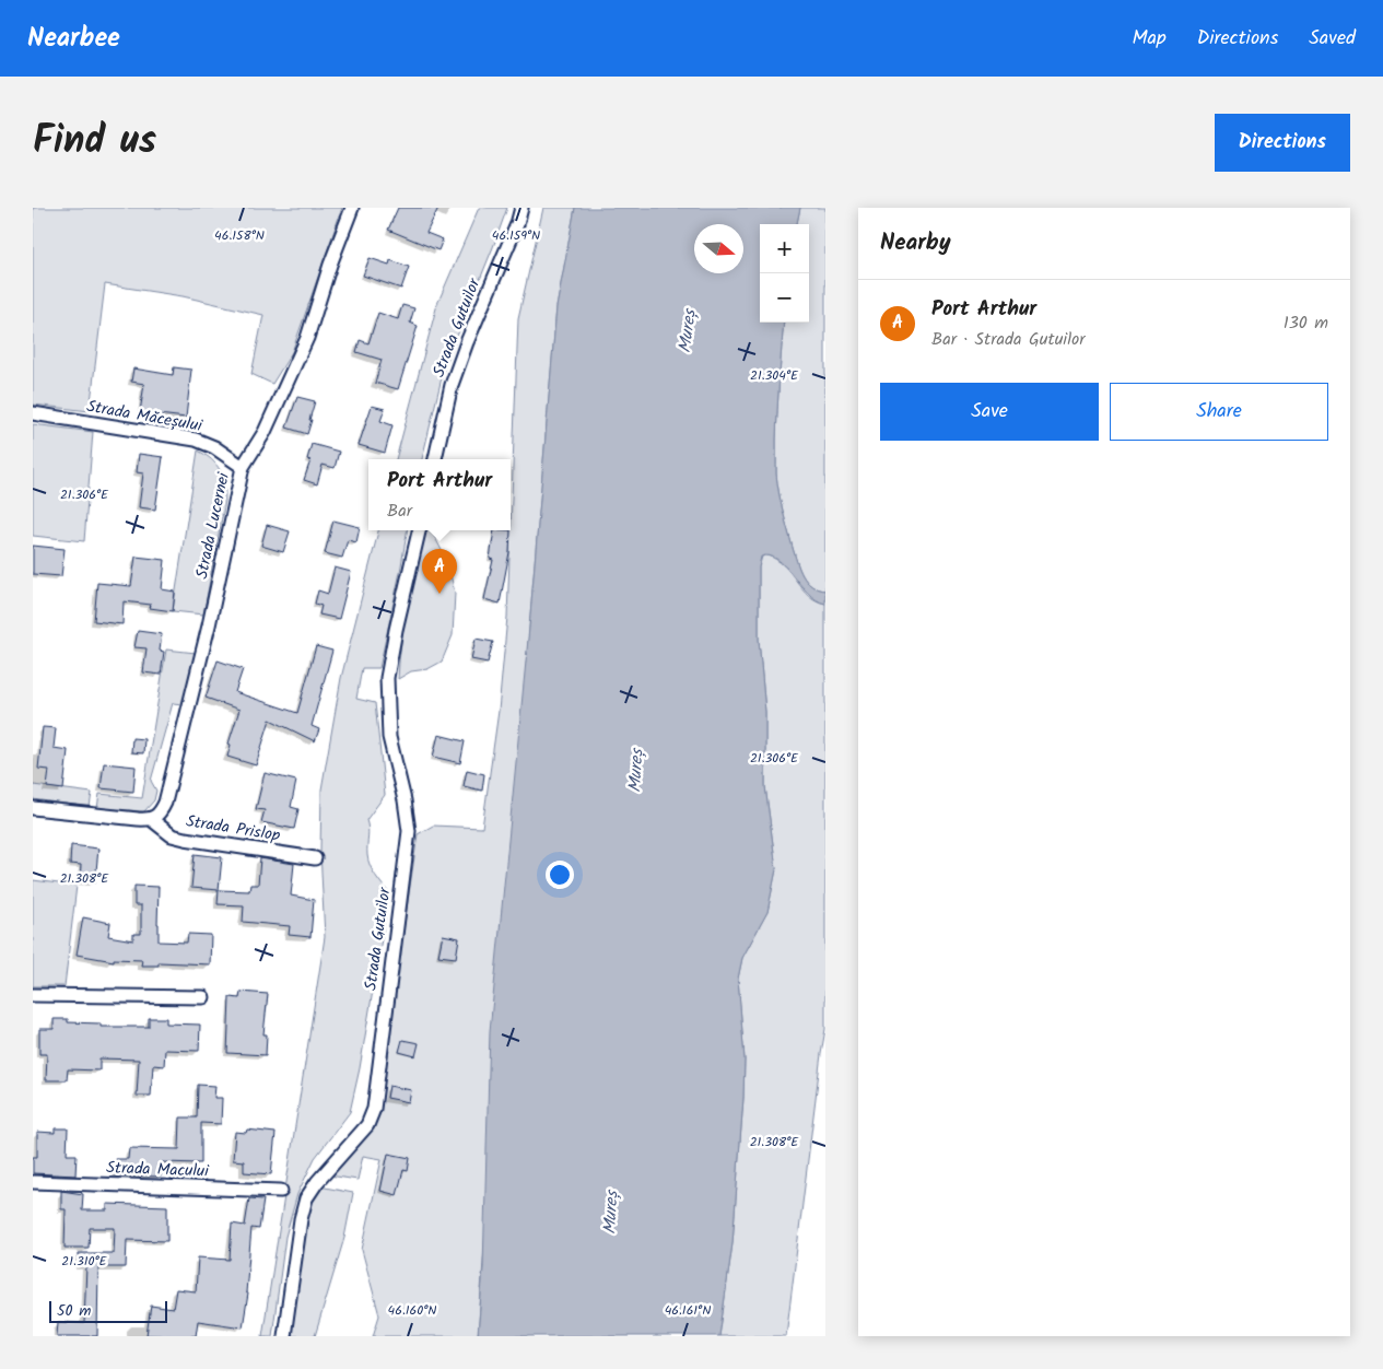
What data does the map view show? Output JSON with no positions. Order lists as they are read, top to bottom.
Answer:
{
  "streets": {
    "street": [
      "Strada Gutuilor",
      "Strada Măceșului",
      "Strada Lucernei",
      "Strada Prislop",
      "Strada Macului"
    ]
  },
  "crossings": [
    ["Strada Măceșului", "Strada Lucernei"],
    ["Strada Lucernei", "Strada Prislop"]
  ],
  "water": ["Mureș"],
  "scale_bar": "50 m",
  "north": "right",
  "page": {
    "header": "Nearbee",
    "nav": ["Map", "Directions", "Saved"],
    "title": "Find us",
    "buttons": [
      "Directions",
      ["Save", "Share"]
    ],
    "heading": "Nearby",
    "map_buttons": ["+", "−"],
    "list": [
      {
        "mark": "A",
        "name": "Port Arthur",
        "note": "Bar · Strada Gutuilor",
        "value": "130 m"
      }
    ],
    "popup": ["Port Arthur", "Bar"],
    "pins": "A",
    "scale": "50 m"
  },
  "coordinates": [
    "46.158°N",
    "46.159°N",
    "21.304°E",
    "21.306°E",
    "21.308°E",
    "21.310°E",
    "46.160°N",
    "46.161°N"
  ]
}
